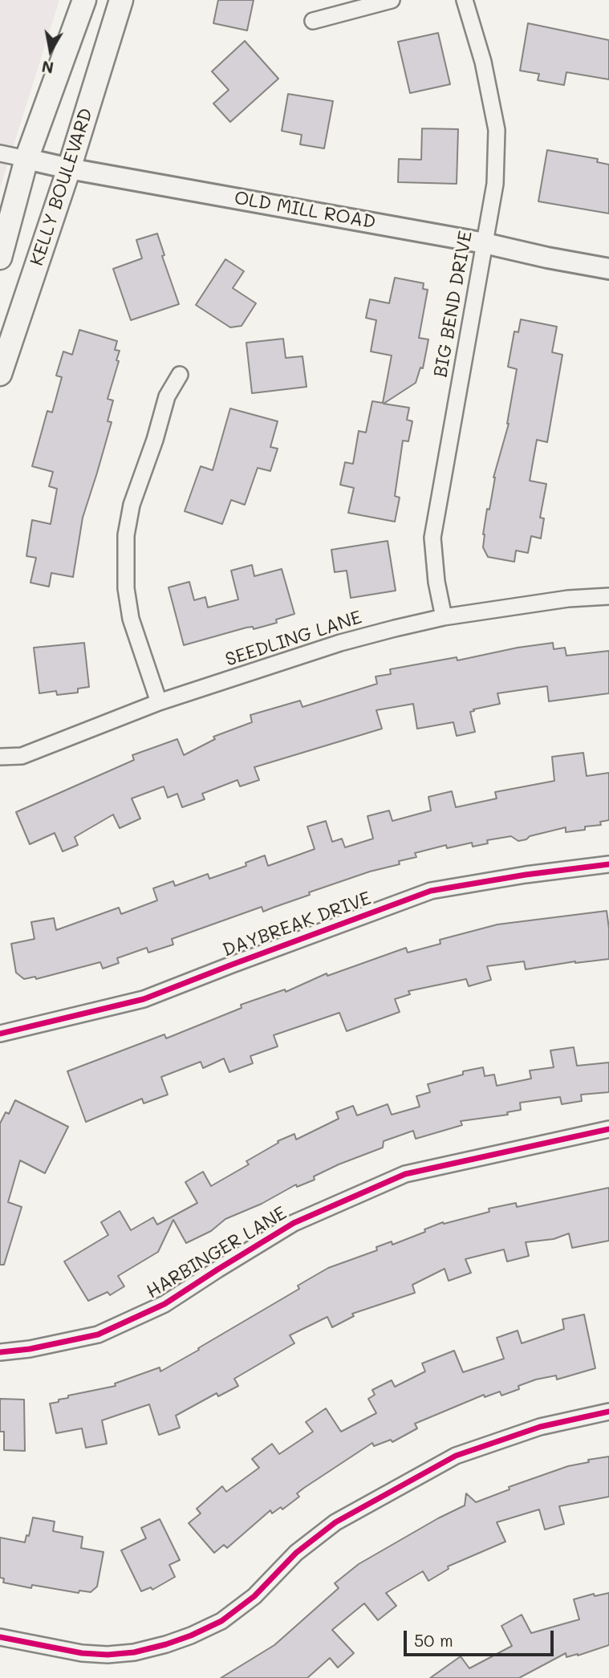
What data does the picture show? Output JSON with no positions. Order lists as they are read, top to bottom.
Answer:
{
  "streets": {
    "main road": ["KELLY BOULEVARD"],
    "street": [
      "OLD MILL ROAD",
      "BIG BEND DRIVE",
      "SEEDLING LANE",
      "DAYBREAK DRIVE",
      "HARBINGER LANE"
    ]
  },
  "crossings": [
    ["KELLY BOULEVARD", "OLD MILL ROAD"],
    ["OLD MILL ROAD", "BIG BEND DRIVE"],
    ["BIG BEND DRIVE", "SEEDLING LANE"]
  ],
  "scale_bar": "50 m",
  "north": "bottom"
}
